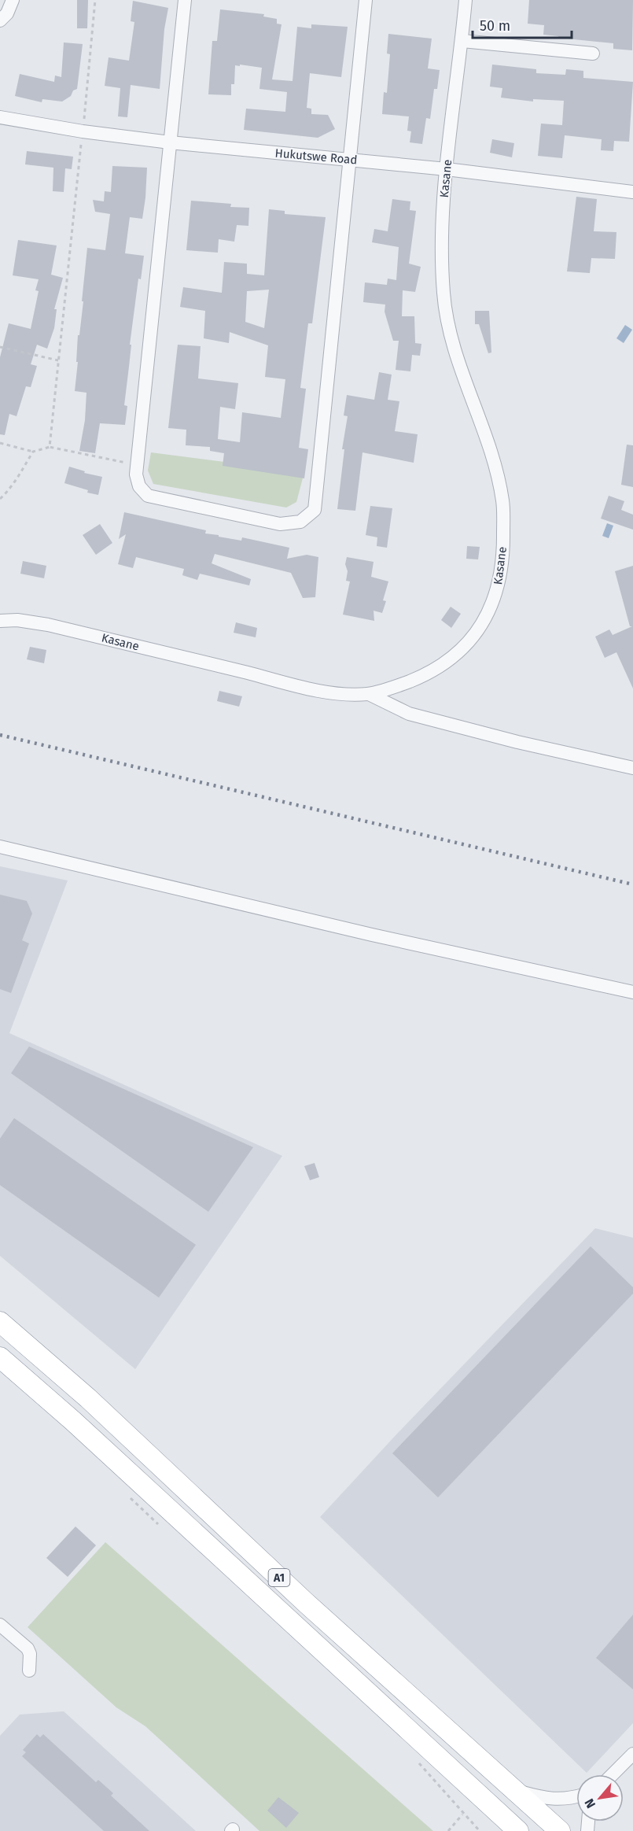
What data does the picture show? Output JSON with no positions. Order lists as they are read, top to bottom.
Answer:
{
  "streets": {
    "highway": ["A1"],
    "street": ["Hukutswe Road", "Kasane"]
  },
  "crossings": [
    ["Hukutswe Road", "Kasane"]
  ],
  "scale_bar": "50 m",
  "north": "bottom left"
}
